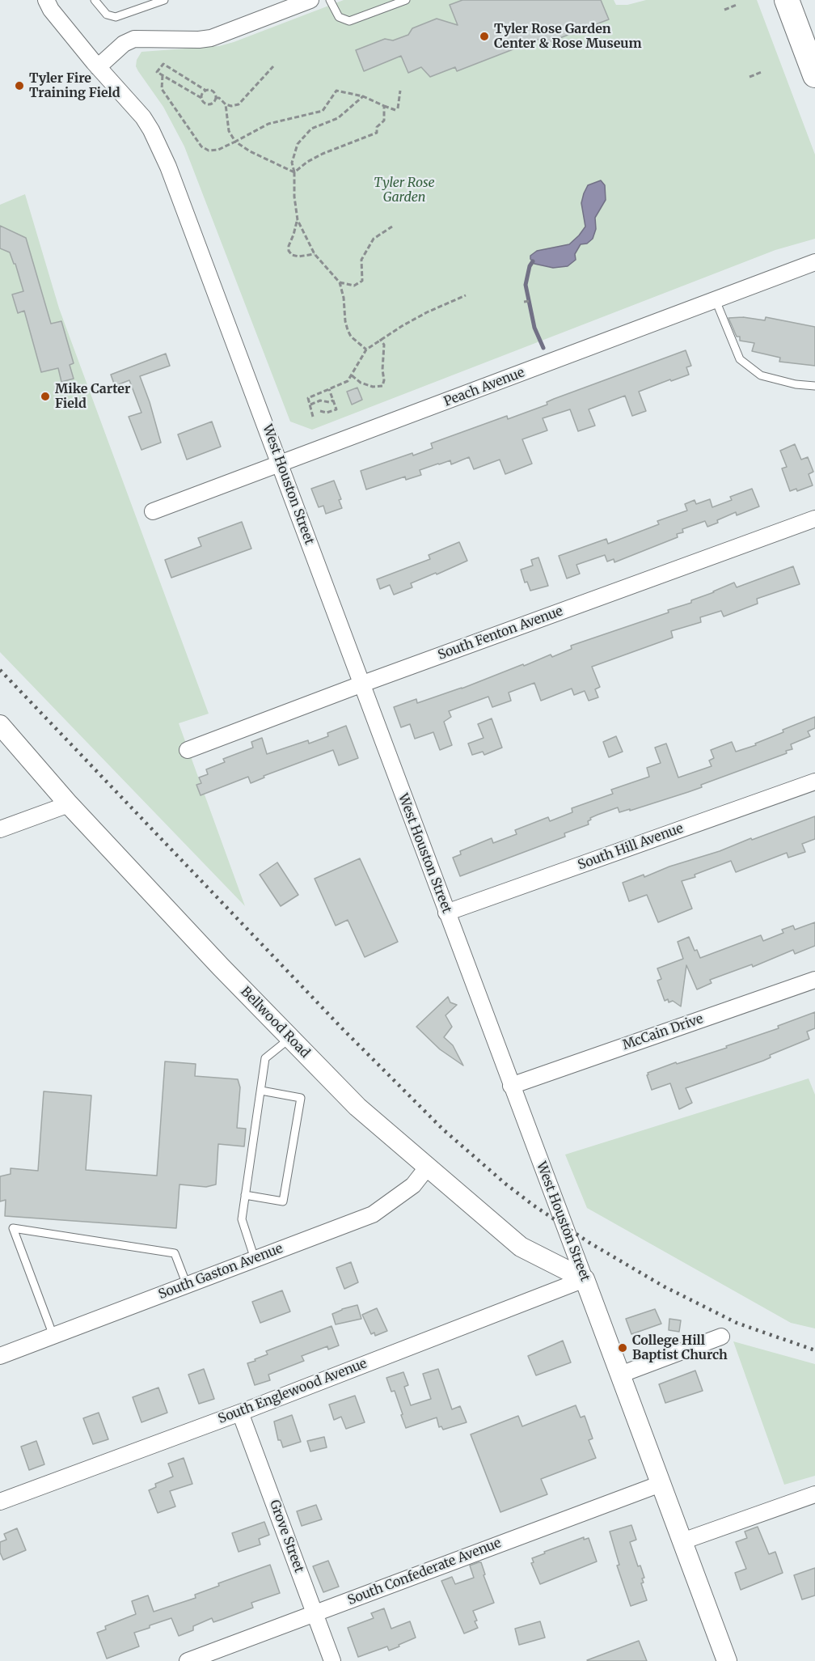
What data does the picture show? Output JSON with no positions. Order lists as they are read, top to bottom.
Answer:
{
  "streets": {
    "street": [
      "Peach Avenue",
      "West Houston Street",
      "South Fenton Avenue",
      "South Hill Avenue",
      "Bellwood Road",
      "McCain Drive",
      "South Gaston Avenue",
      "South Englewood Avenue",
      "Grove Street",
      "South Confederate Avenue"
    ]
  },
  "crossings": [
    ["Peach Avenue", "West Houston Street"],
    ["West Houston Street", "South Fenton Avenue"],
    ["West Houston Street", "South Hill Avenue"],
    ["West Houston Street", "Bellwood Road"],
    ["West Houston Street", "McCain Drive"],
    ["West Houston Street", "South Englewood Avenue"],
    ["West Houston Street", "South Confederate Avenue"],
    ["Bellwood Road", "South Gaston Avenue"],
    ["Bellwood Road", "South Englewood Avenue"],
    ["South Englewood Avenue", "Grove Street"],
    ["Grove Street", "South Confederate Avenue"]
  ],
  "parks": ["Tyler Rose Garden"],
  "places": [
    "Tyler Rose Garden Center & Rose Museum",
    "Tyler Fire Training Field",
    "Mike Carter Field",
    "College Hill Baptist Church"
  ]
}
